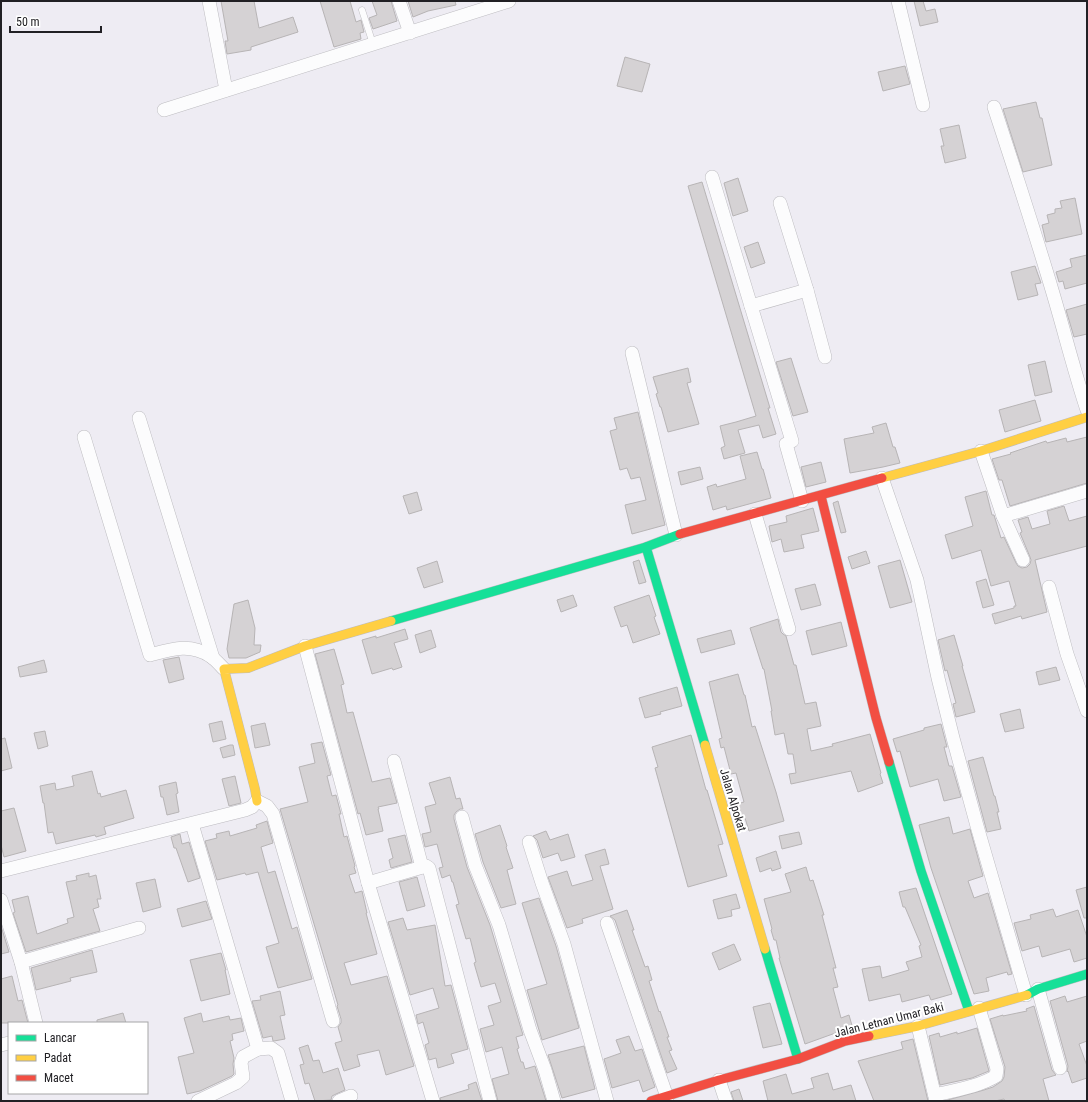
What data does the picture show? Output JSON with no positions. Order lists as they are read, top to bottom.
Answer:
{
  "streets": {
    "street": ["Jalan Alpokat", "Jalan Letnan Umar Baki"]
  },
  "crossings": [
    ["Jalan Alpokat", "Jalan Letnan Umar Baki"]
  ],
  "legend": ["Lancar", "Padat", "Macet"],
  "scale_bar": "50 m"
}
